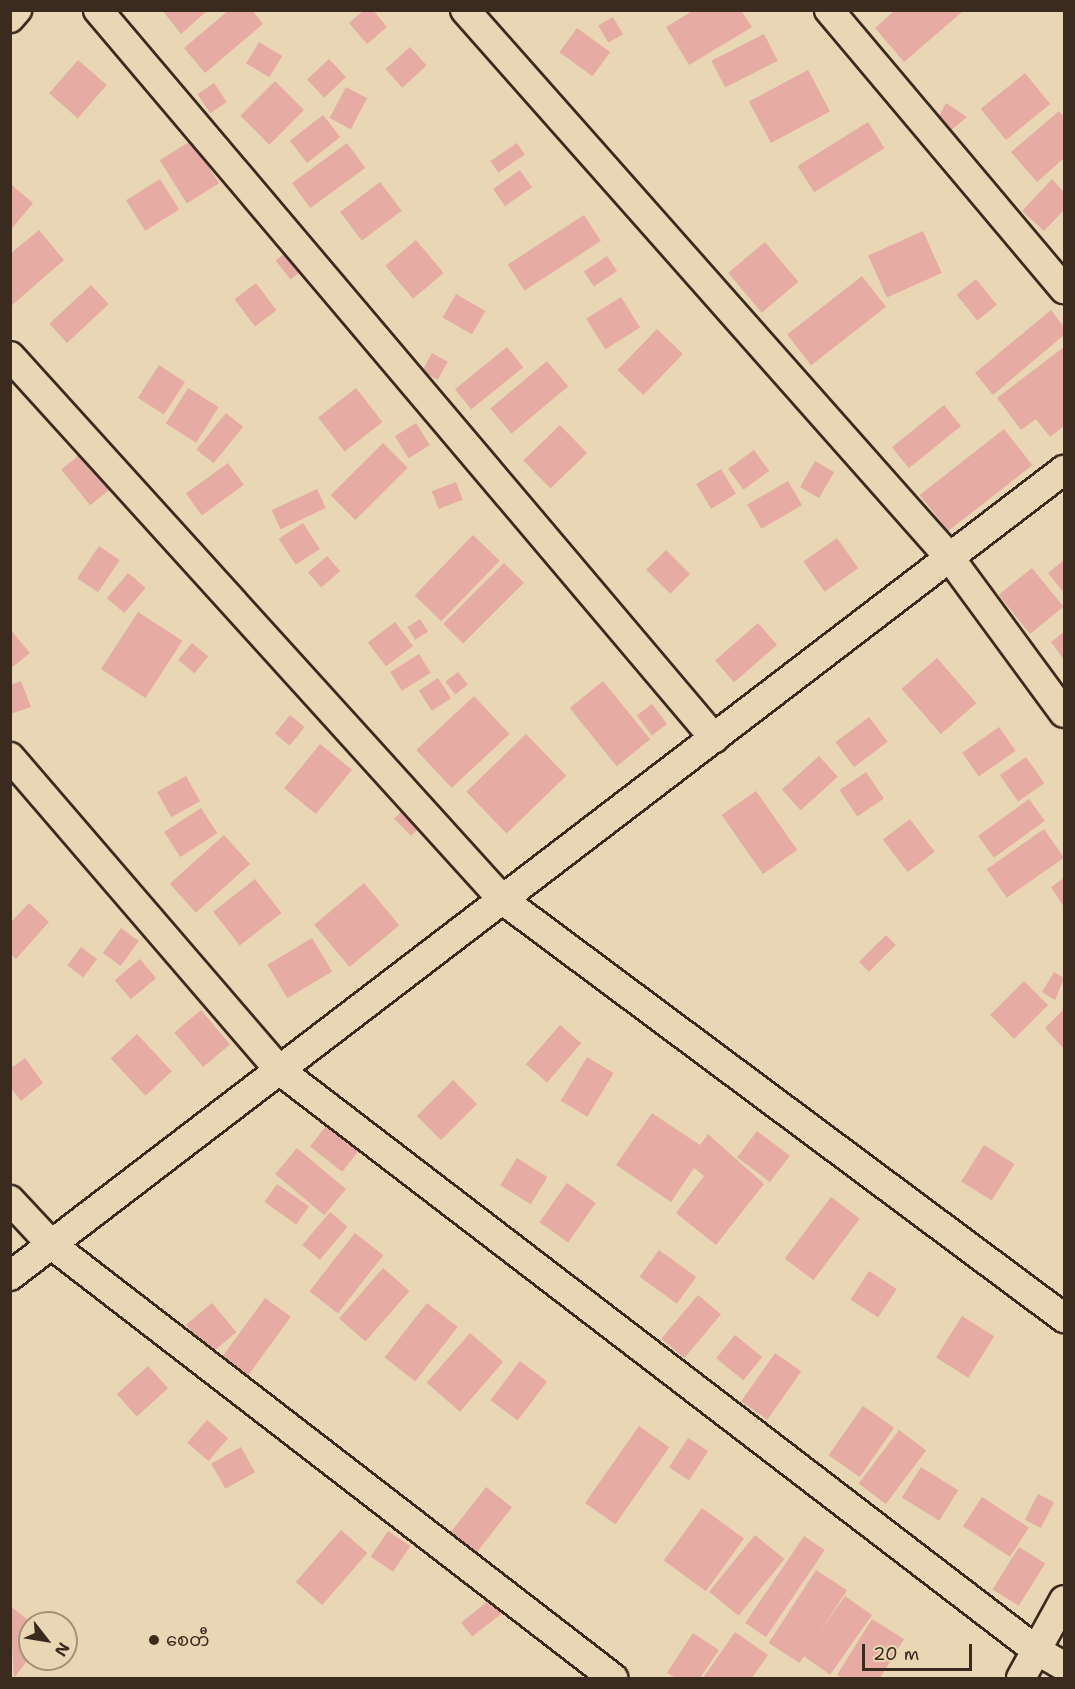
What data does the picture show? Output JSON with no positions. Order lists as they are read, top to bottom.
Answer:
{
  "places": ["စေတီ"],
  "scale_bar": "20 m",
  "north": "bottom right"
}
